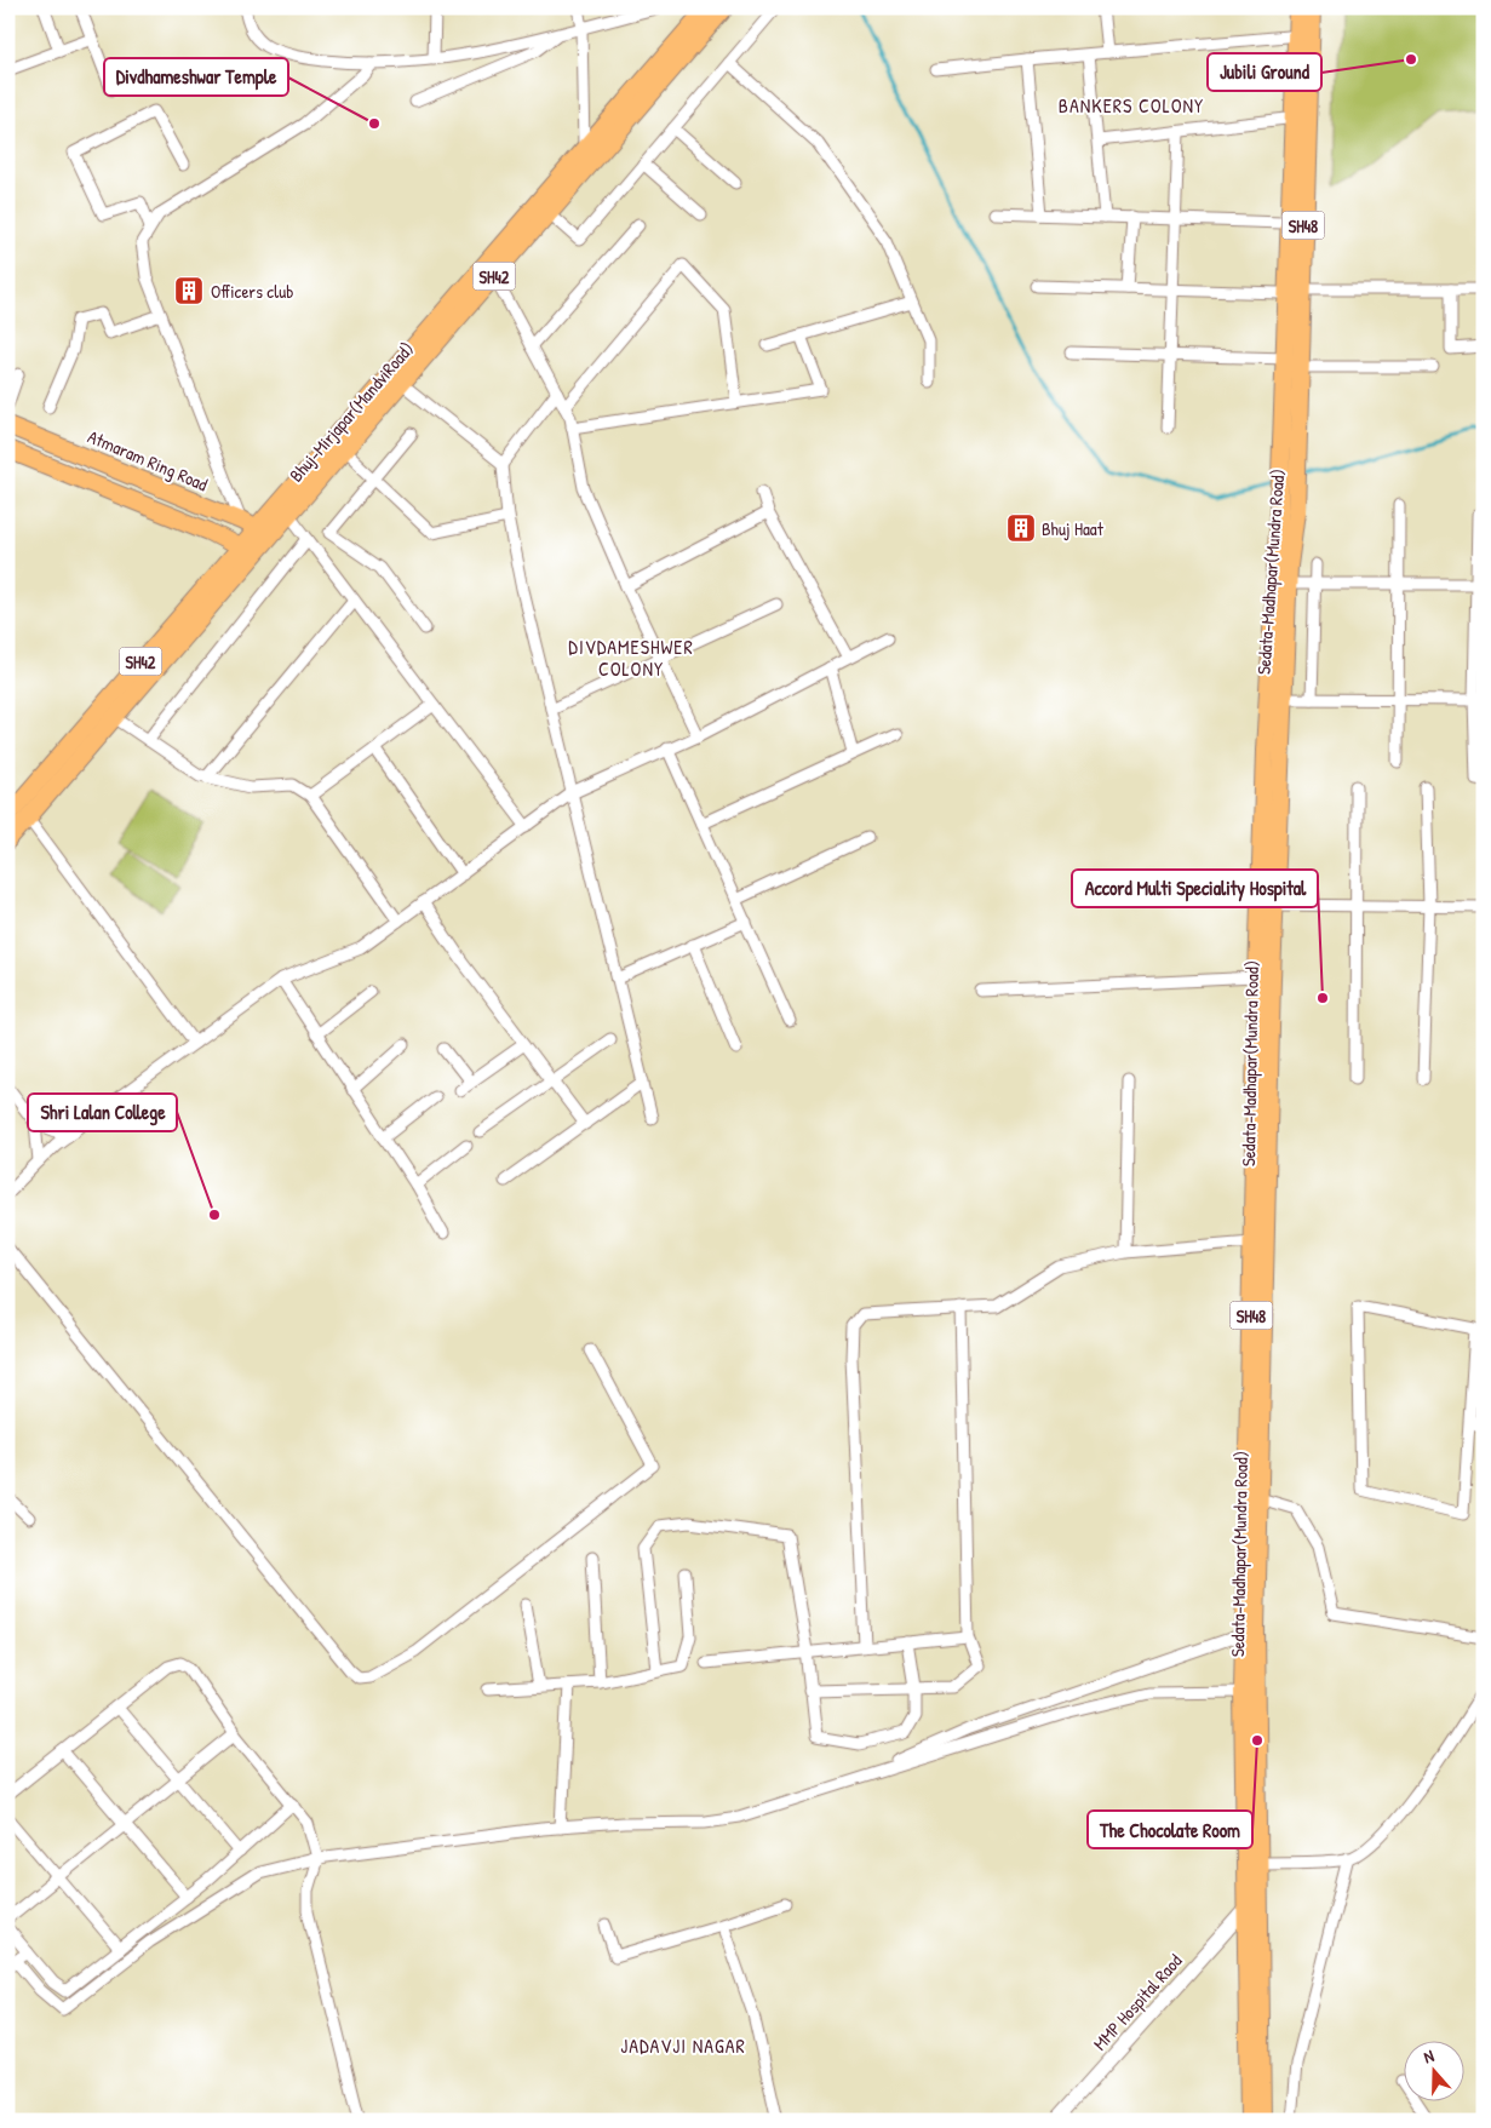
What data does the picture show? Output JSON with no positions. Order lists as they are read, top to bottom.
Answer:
{
  "streets": {
    "main road": [
      "SH48",
      "SH42",
      "Bhuj-Mirjapar(MandviRoad)",
      "Atmaram Ring Road",
      "Sedata-Madhapar(Mundra Road)"
    ],
    "street": ["MMP Hospital Raod"]
  },
  "crossings": [
    ["Bhuj-Mirjapar(MandviRoad)", "Atmaram Ring Road"],
    ["Sedata-Madhapar(Mundra Road)", "MMP Hospital Raod"]
  ],
  "districts": ["BANKERS COLONY", "DIVDAMESHWER COLONY", "JADAVJI NAGAR"],
  "places": {
    "other": [
      "Jubili Ground",
      "Divdhameshwar Temple",
      "Accord Multi Speciality Hospital",
      "Shri Lalan College",
      "The Chocolate Room"
    ],
    "building": ["Officers club", "Bhuj Haat"]
  },
  "north": "top"
}
